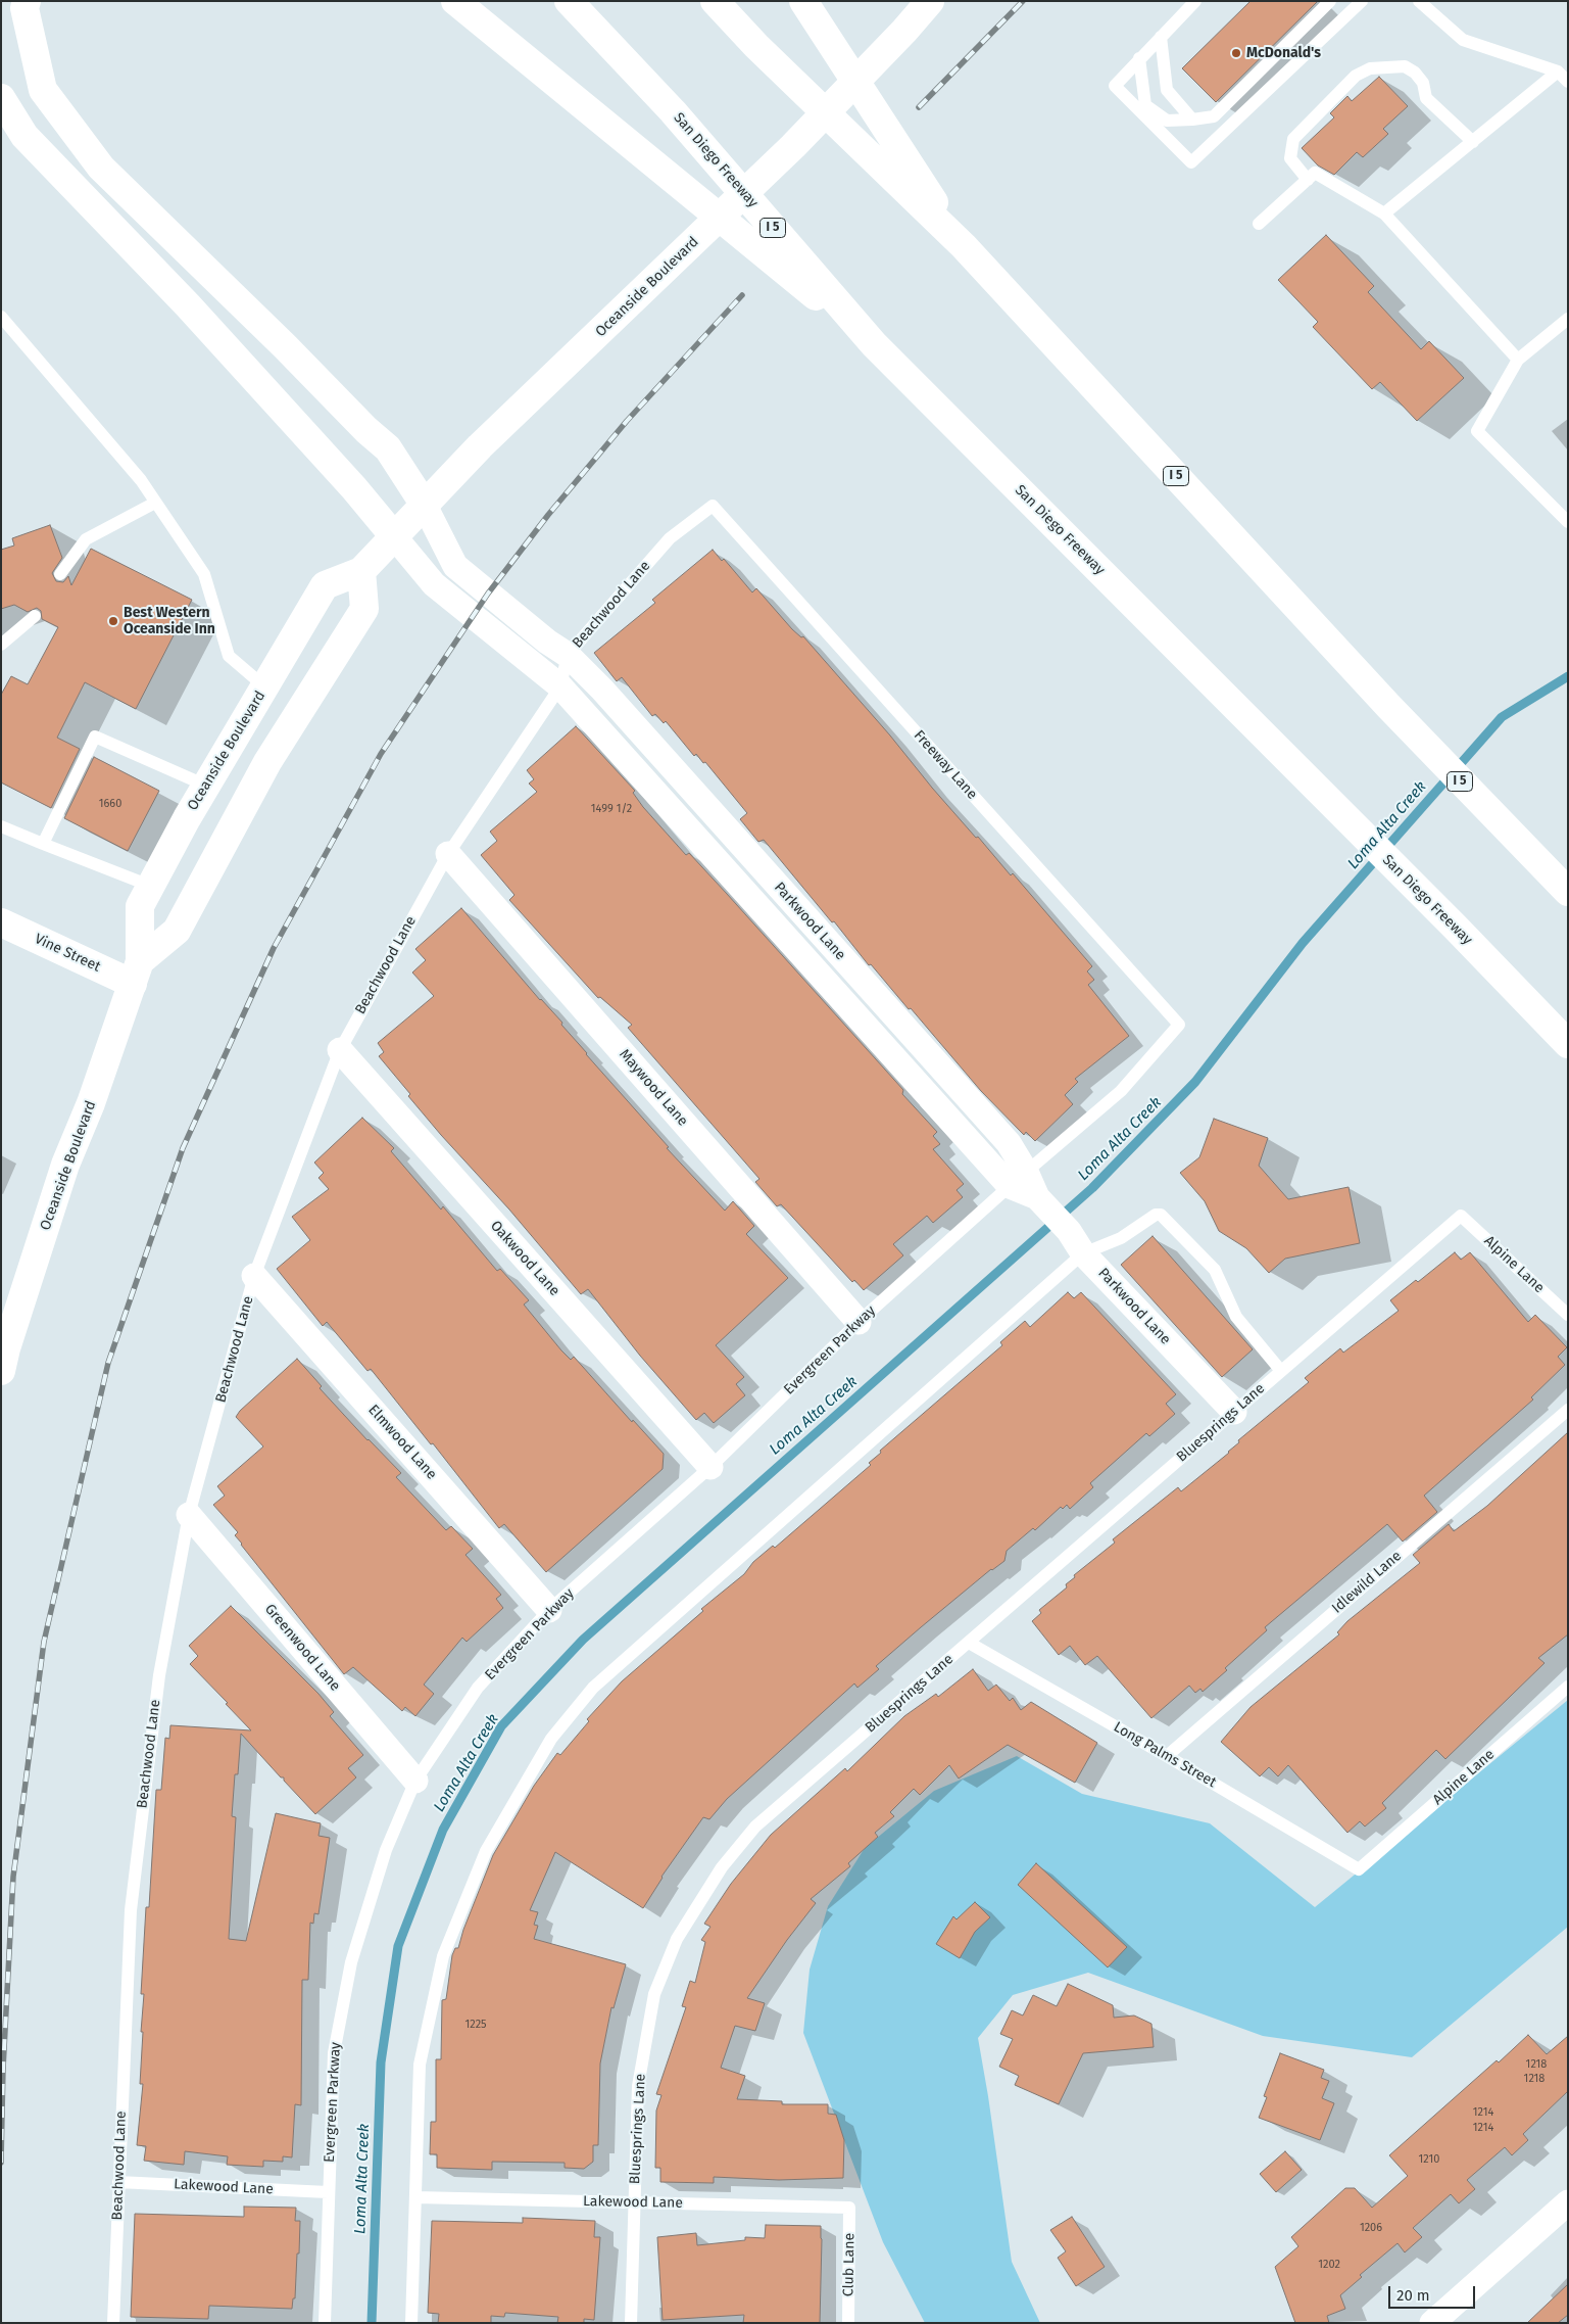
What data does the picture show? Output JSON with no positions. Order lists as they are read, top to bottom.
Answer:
{
  "streets": {
    "main road": [
      "San Diego Freeway",
      "I 5",
      "Oceanside Boulevard",
      "Vine Street"
    ],
    "street": [
      "Parkwood Lane",
      "Maywood Lane",
      "Oakwood Lane",
      "Elmwood Lane",
      "Greenwood Lane"
    ],
    "lane": [
      "Beachwood Lane",
      "Freeway Lane",
      "Alpine Lane",
      "Evergreen Parkway",
      "Bluesprings Lane",
      "Idlewild Lane",
      "Long Palms Street",
      "Lakewood Lane",
      "Club Lane"
    ]
  },
  "crossings": [
    ["Oceanside Boulevard", "Parkwood Lane"],
    ["Oceanside Boulevard", "Vine Street"],
    ["Beachwood Lane", "Freeway Lane"],
    ["Beachwood Lane", "Parkwood Lane"],
    ["Beachwood Lane", "Maywood Lane"],
    ["Beachwood Lane", "Oakwood Lane"],
    ["Beachwood Lane", "Elmwood Lane"],
    ["Beachwood Lane", "Greenwood Lane"],
    ["Beachwood Lane", "Lakewood Lane"],
    ["Freeway Lane", "Evergreen Parkway"],
    ["Parkwood Lane", "Evergreen Parkway"],
    ["Parkwood Lane", "Bluesprings Lane"],
    ["Maywood Lane", "Evergreen Parkway"],
    ["Oakwood Lane", "Evergreen Parkway"],
    ["Alpine Lane", "Bluesprings Lane"],
    ["Alpine Lane", "Long Palms Street"],
    ["Evergreen Parkway", "Elmwood Lane"],
    ["Evergreen Parkway", "Greenwood Lane"],
    ["Evergreen Parkway", "Lakewood Lane"],
    ["Bluesprings Lane", "Long Palms Street"],
    ["Bluesprings Lane", "Lakewood Lane"],
    ["Idlewild Lane", "Long Palms Street"],
    ["Lakewood Lane", "Club Lane"]
  ],
  "water": ["Loma Alta Creek"],
  "places": ["McDonald's", "Best Western Oceanside Inn"],
  "house_numbers": [
    "1660",
    "1499 1/2",
    "1225",
    "1218",
    "1218",
    "1214",
    "1214",
    "1210",
    "1206",
    "1202"
  ],
  "scale_bar": "20 m"
}
